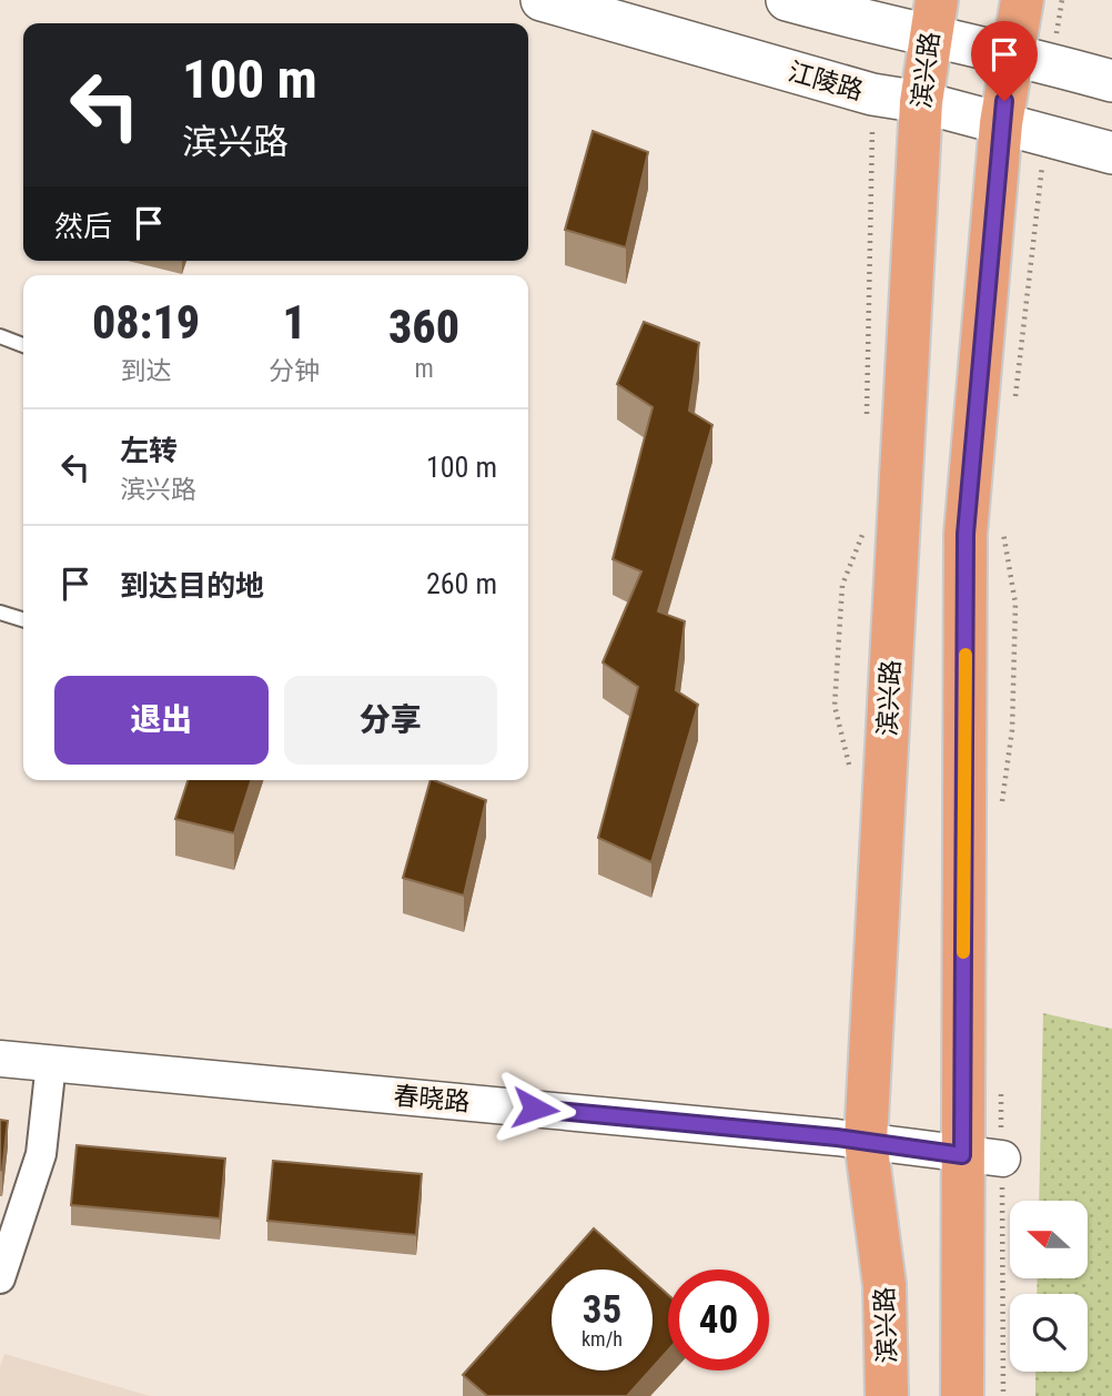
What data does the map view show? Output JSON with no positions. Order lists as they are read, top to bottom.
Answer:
{
  "streets": {
    "main road": ["滨兴路", "江陵路"],
    "street": ["春晓路"]
  },
  "crossings": [
    ["滨兴路", "江陵路"],
    ["滨兴路", "春晓路"]
  ],
  "north": "left",
  "page": {
    "turn": ["100 m", "滨兴路"],
    "then": "然后",
    "eta": [
      "08:19",
      "到达",
      "1",
      "分钟",
      "360",
      "m"
    ],
    "list": [
      {
        "name": "左转",
        "note": "滨兴路",
        "value": "100 m"
      },
      {
        "name": "到达目的地",
        "value": "260 m"
      }
    ],
    "buttons": ["退出", "分享"],
    "speed": "35 km/h",
    "limit": "40"
  }
}
